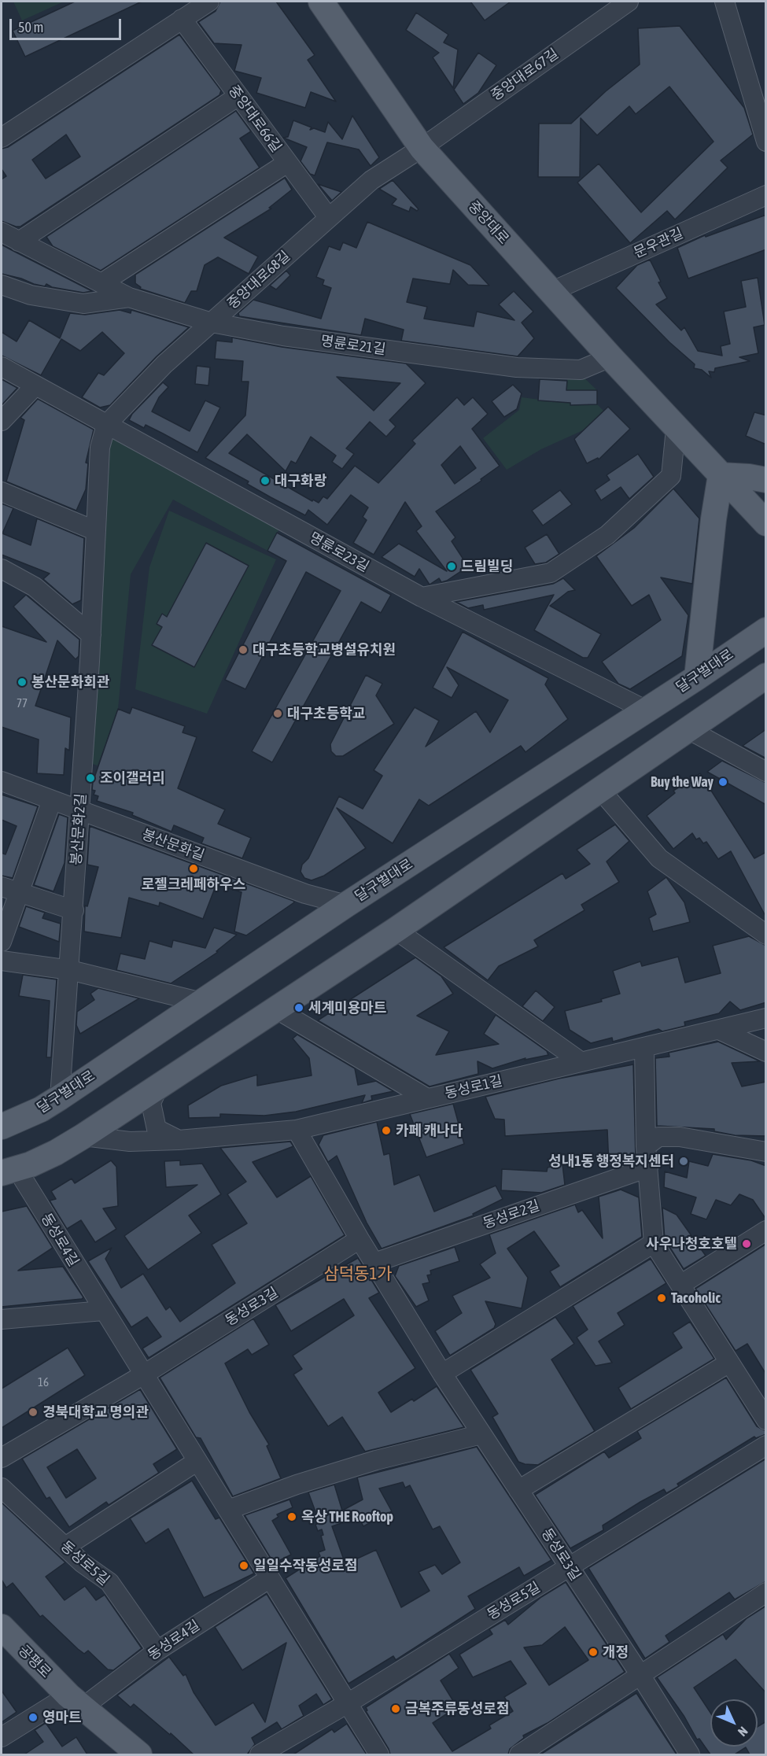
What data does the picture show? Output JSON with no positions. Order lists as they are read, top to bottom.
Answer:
{
  "streets": {
    "main road": ["중앙대로", "달구벌대로", "공평로"],
    "street": [
      "중앙대로67길",
      "중앙대로66길",
      "문우관길",
      "중앙대로68길",
      "명륜로21길",
      "명륜로23길",
      "봉산문화2길",
      "봉산문화길",
      "동성로1길",
      "동성로2길",
      "동성로4길",
      "동성로3길",
      "동성로5길"
    ]
  },
  "crossings": [
    ["중앙대로67길", "중앙대로"],
    ["중앙대로67길", "중앙대로68길"],
    ["중앙대로66길", "중앙대로68길"],
    ["중앙대로", "문우관길"],
    ["중앙대로", "중앙대로68길"],
    ["중앙대로", "명륜로21길"],
    ["중앙대로68길", "명륜로21길"],
    ["중앙대로68길", "명륜로23길"],
    ["중앙대로68길", "봉산문화2길"],
    ["명륜로23길", "달구벌대로"],
    ["명륜로23길", "봉산문화2길"],
    ["달구벌대로", "봉산문화2길"],
    ["달구벌대로", "봉산문화길"],
    ["봉산문화2길", "봉산문화길"],
    ["동성로1길", "동성로3길"],
    ["동성로2길", "동성로3길"],
    ["동성로4길", "동성로3길"],
    ["동성로4길", "동성로5길"],
    ["동성로4길", "공평로"],
    ["동성로3길", "동성로5길"]
  ],
  "districts": ["삼덕동1가"],
  "places": [
    "대구화랑",
    "드림빌딩",
    "대구초등학교병설유치원",
    "봉산문화회관",
    "대구초등학교",
    "조이갤러리",
    "Buy the Way",
    "로젤크레페하우스",
    "세계미용마트",
    "카페 캐나다",
    "성내1동 행정복지센터",
    "사우나청호호텔",
    "Tacoholic",
    "경북대학교 명의관",
    "옥상 THE Rooftop",
    "일일수작동성로점",
    "개정",
    "금복주류동성로점",
    "영마트"
  ],
  "house_numbers": ["77", "16"],
  "scale_bar": "50 m",
  "north": "bottom right"
}
